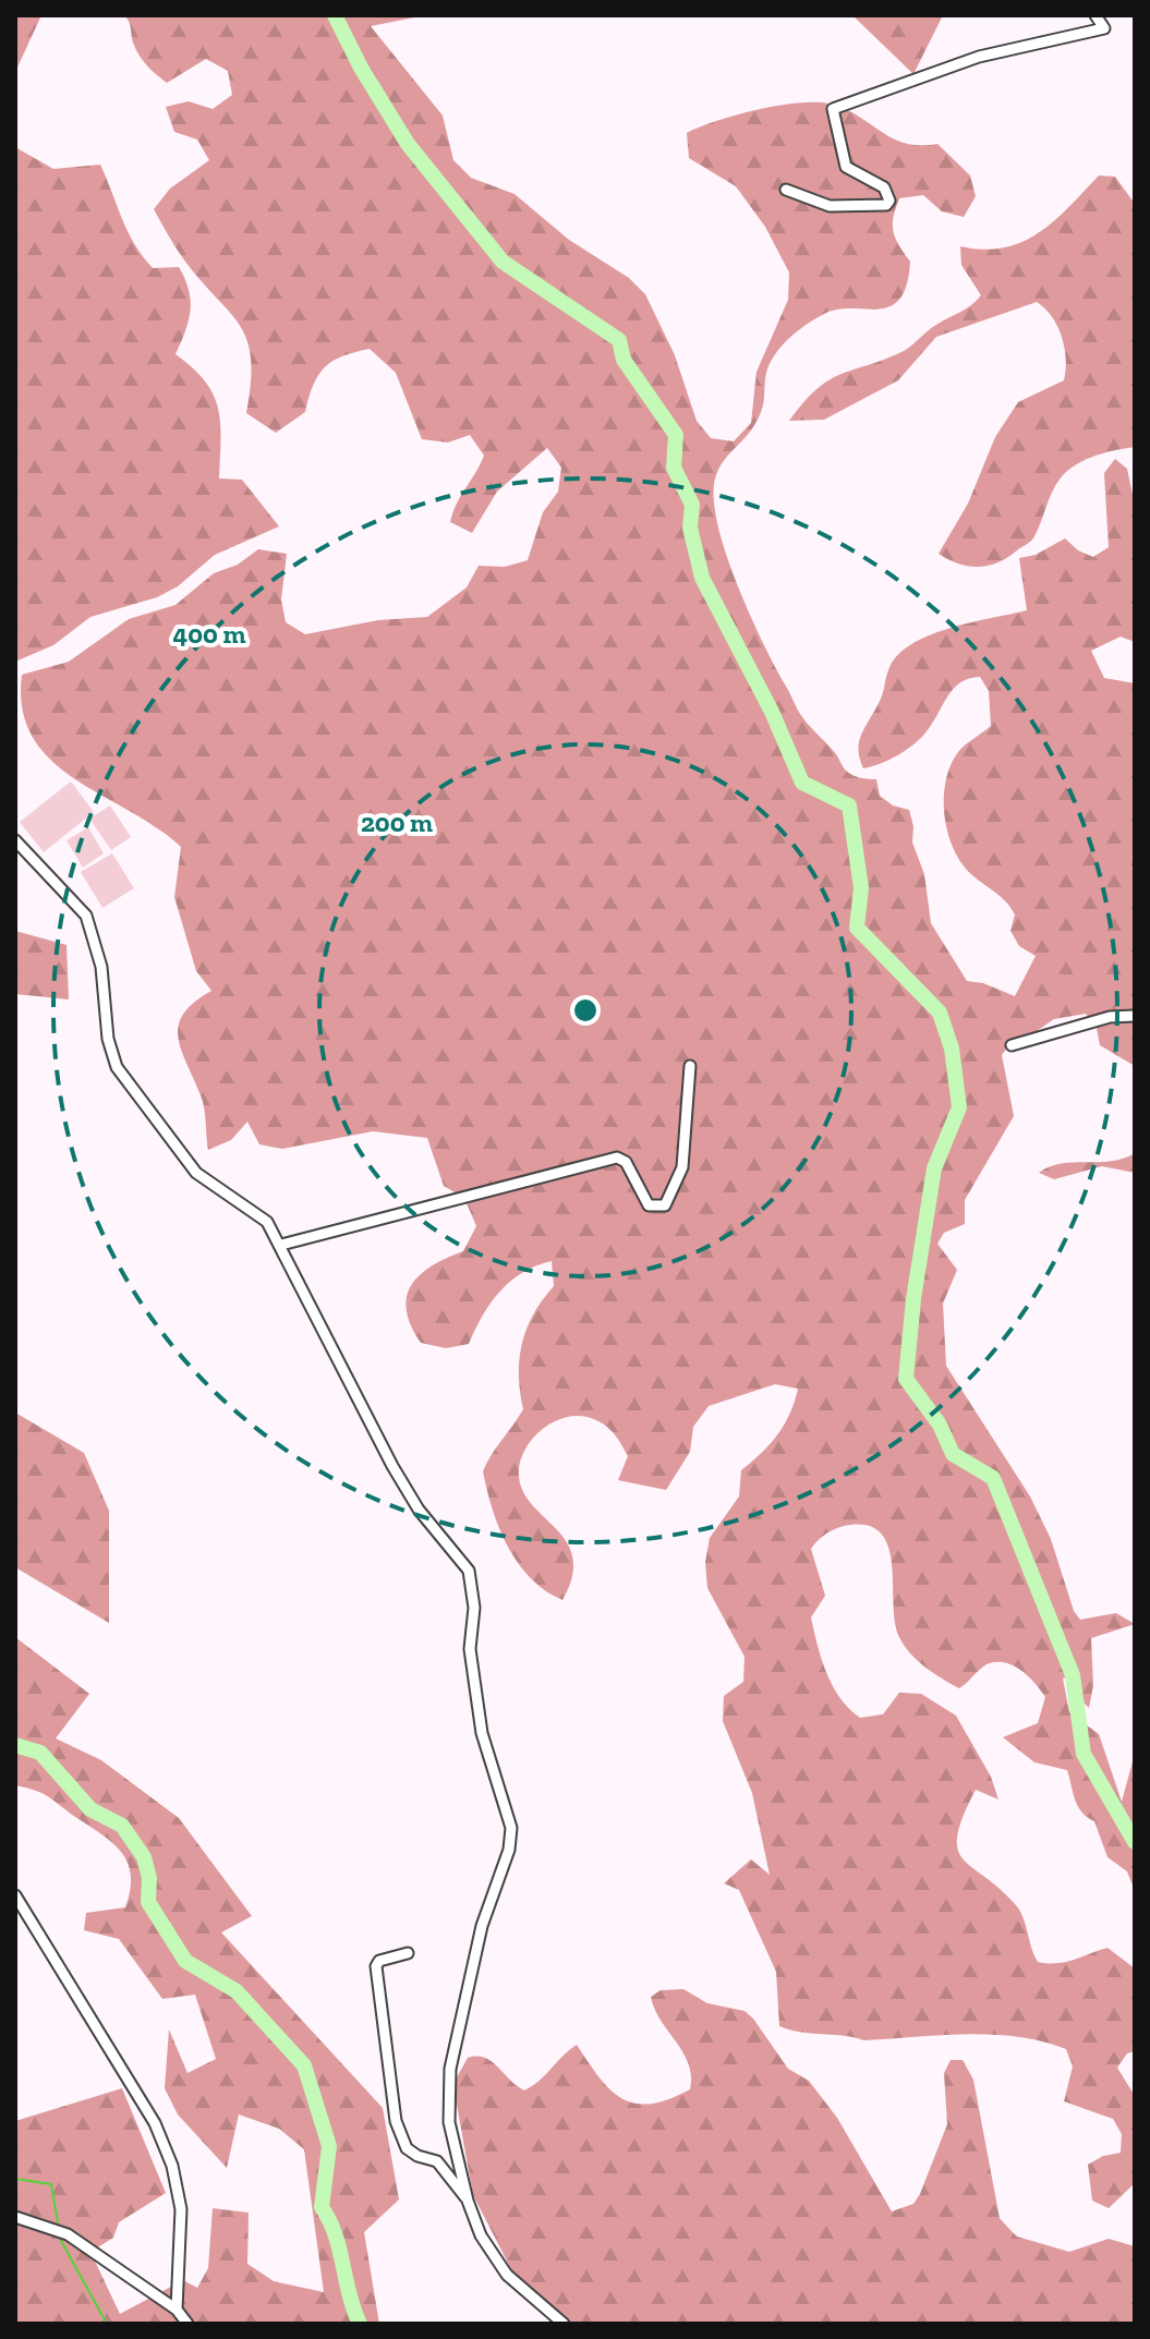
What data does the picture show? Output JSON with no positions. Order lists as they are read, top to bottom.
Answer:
{
  "rings": ["400 m", "200 m"]
}
